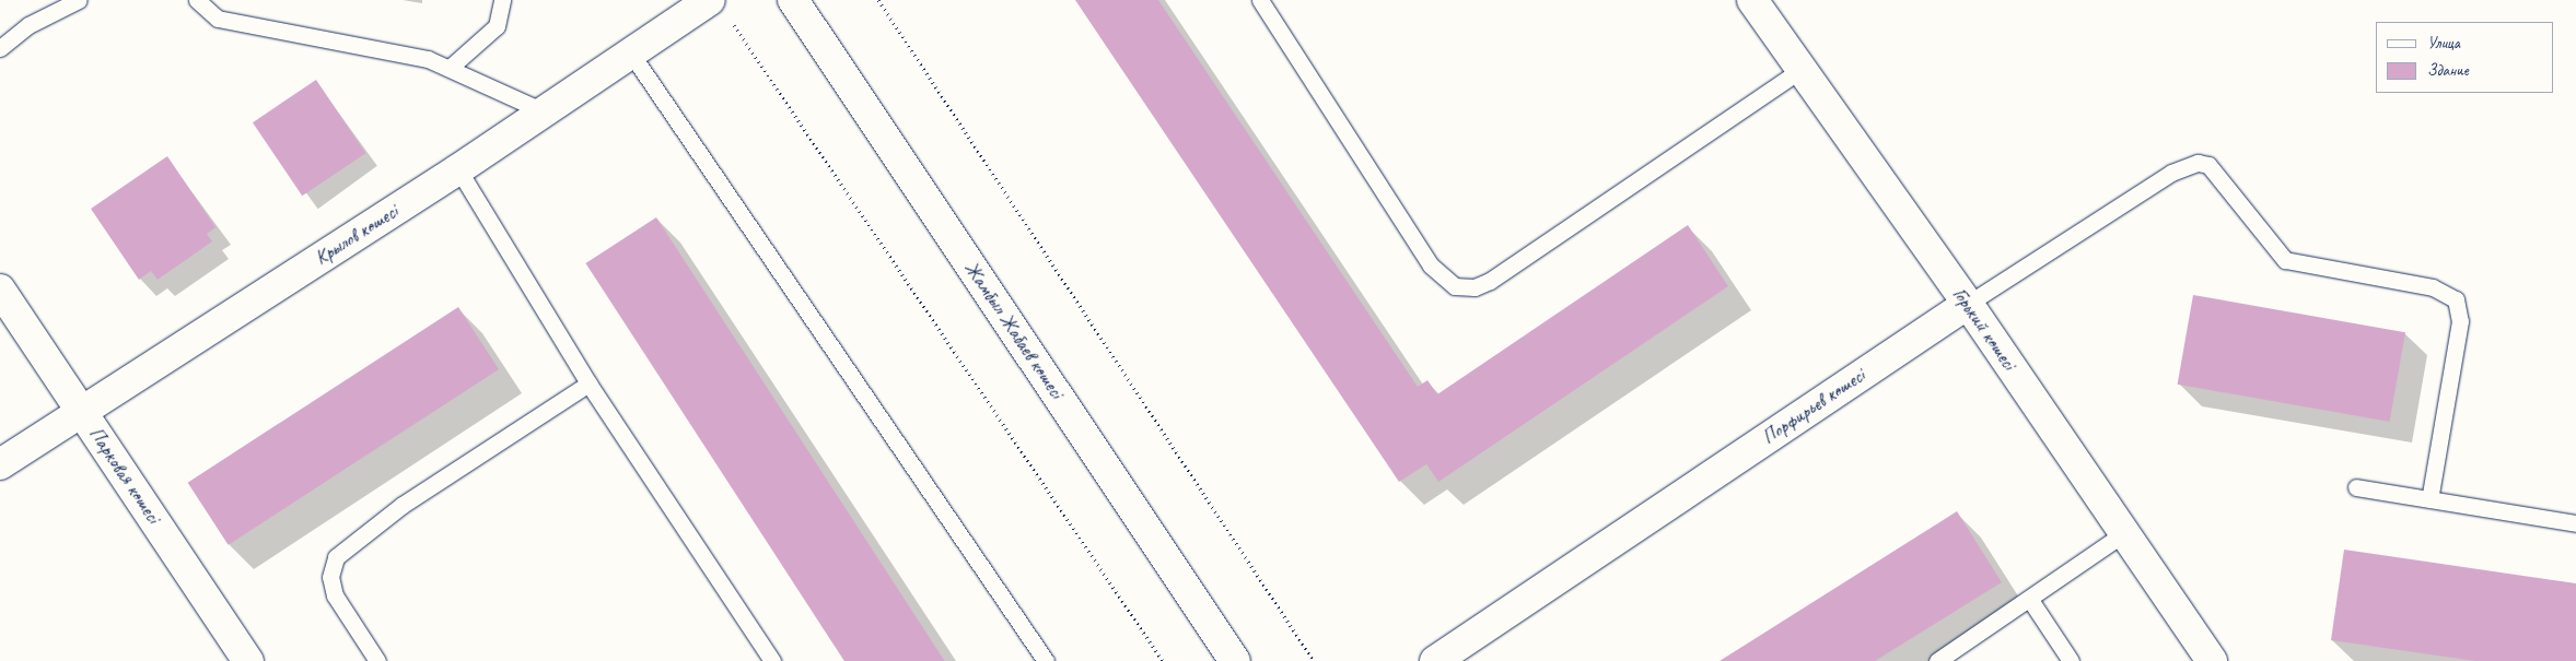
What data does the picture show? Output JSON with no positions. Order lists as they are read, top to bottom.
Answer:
{
  "streets": {
    "street": [
      "Крылов көшесі",
      "Горький көшесі",
      "Жамбыл Жабаев көшесі",
      "Порфирьев көшесі",
      "Парковая көшесі"
    ]
  },
  "crossings": [
    ["Крылов көшесі", "Парковая көшесі"],
    ["Горький көшесі", "Порфирьев көшесі"]
  ],
  "legend": ["Улица", "Здание"]
}
